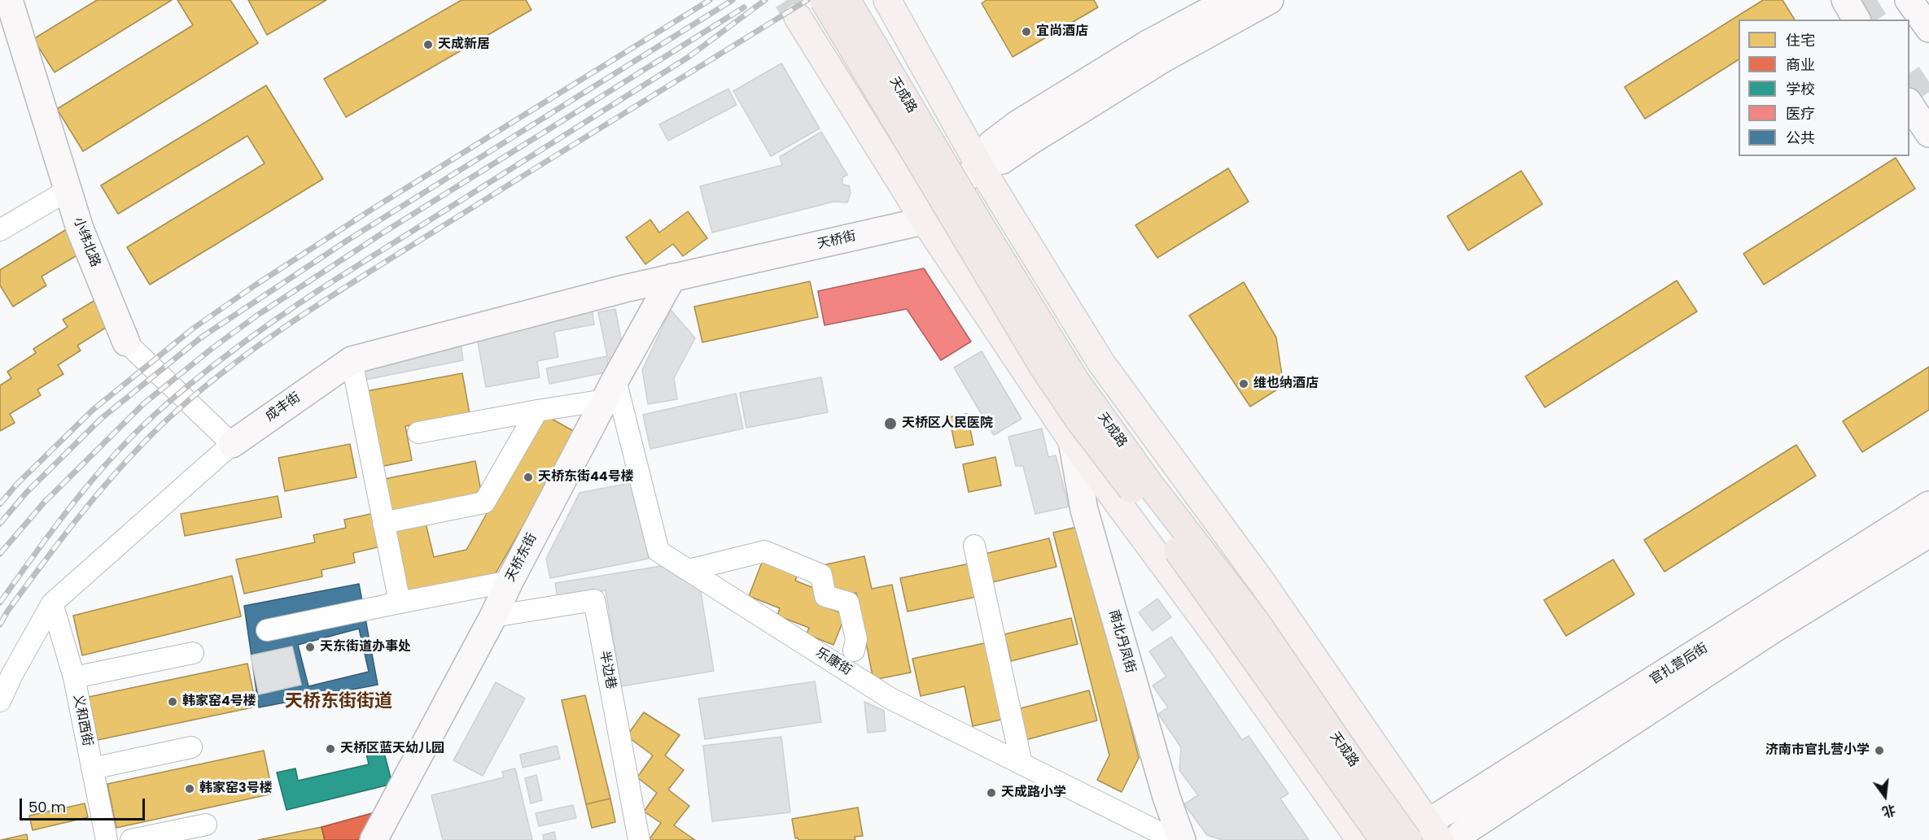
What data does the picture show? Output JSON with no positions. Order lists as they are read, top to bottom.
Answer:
{
  "streets": {
    "highway": ["天成路"],
    "street": [
      "天桥街",
      "小纬北路",
      "成丰街",
      "天桥东街",
      "南北丹凤街",
      "乐康街",
      "官扎营后街",
      "半边巷",
      "义和西街"
    ]
  },
  "crossings": [
    ["天成路", "天桥街"],
    ["天成路", "官扎营后街"],
    ["天桥街", "成丰街"],
    ["天桥街", "天桥东街"],
    ["小纬北路", "成丰街"],
    ["成丰街", "天桥东街"],
    ["成丰街", "义和西街"],
    ["天桥东街", "乐康街"],
    ["天桥东街", "半边巷"]
  ],
  "districts": ["天桥东街街道"],
  "places": [
    "宜尚酒店",
    "天成新居",
    "维也纳酒店",
    "天桥区人民医院",
    "天桥东街44号楼",
    "天东街道办事处",
    "韩家窑4号楼",
    "天桥区蓝天幼儿园",
    "济南市官扎营小学",
    "韩家窑3号楼",
    "天成路小学"
  ],
  "legend": [
    "住宅",
    "商业",
    "学校",
    "医疗",
    "公共"
  ],
  "scale_bar": "50 m",
  "north": "bottom"
}
